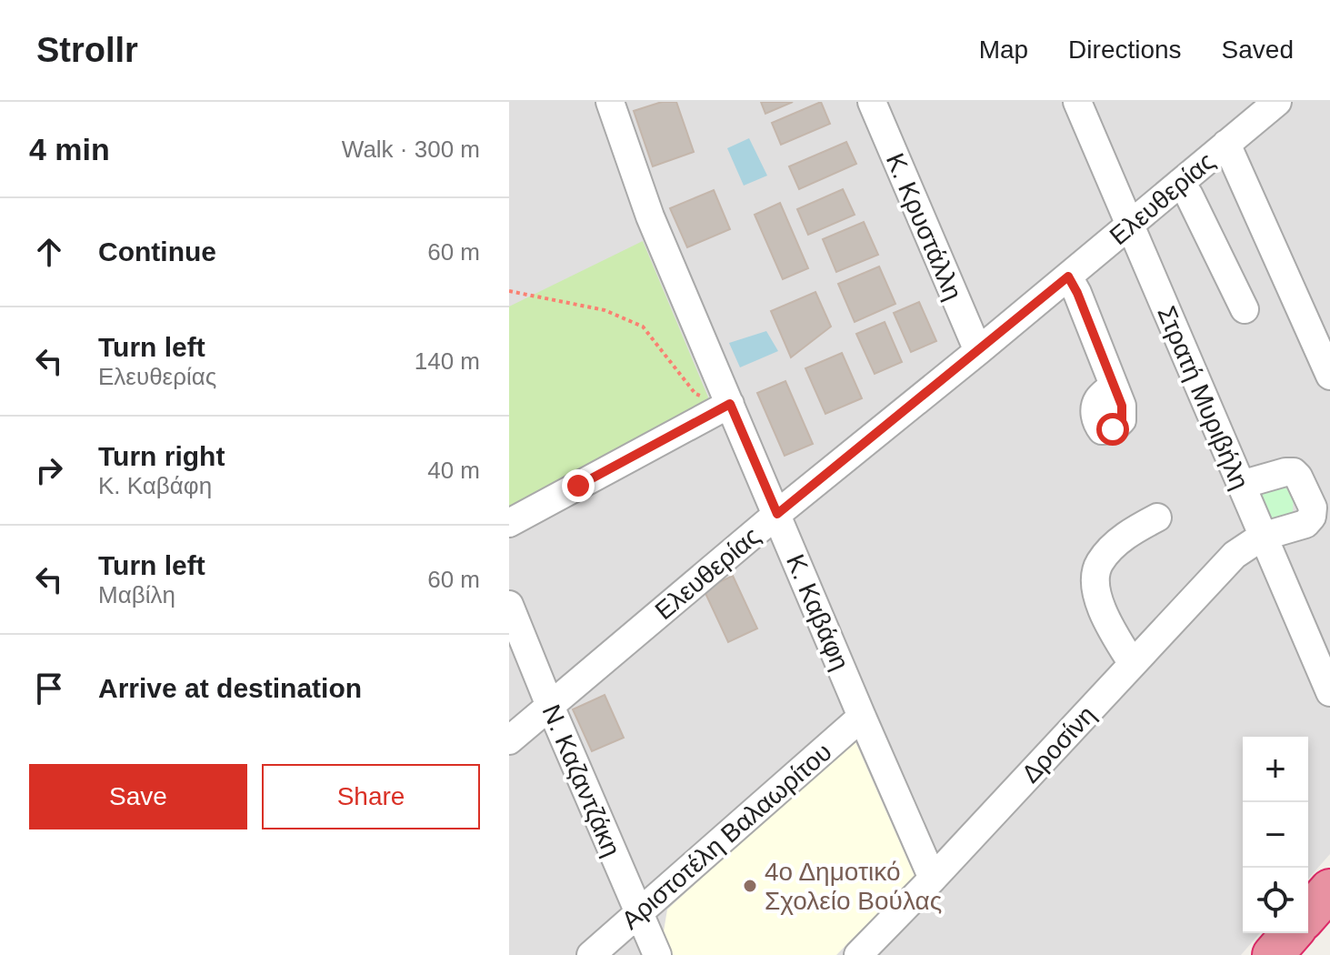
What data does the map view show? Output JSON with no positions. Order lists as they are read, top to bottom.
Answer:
{
  "streets": {
    "street": [
      "Ελευθερίας",
      "Κ. Κρυστάλλη",
      "Στρατή Μυριβήλη",
      "Κ. Καβάφη",
      "Δροσίνη",
      "Ν. Καζαντζάκη",
      "Αριστοτέλη Βαλαωρίτου"
    ]
  },
  "crossings": [
    ["Ελευθερίας", "Κ. Κρυστάλλη"],
    ["Ελευθερίας", "Στρατή Μυριβήλη"],
    ["Ελευθερίας", "Κ. Καβάφη"],
    ["Ελευθερίας", "Ν. Καζαντζάκη"],
    ["Στρατή Μυριβήλη", "Δροσίνη"],
    ["Κ. Καβάφη", "Δροσίνη"],
    ["Κ. Καβάφη", "Αριστοτέλη Βαλαωρίτου"],
    ["Ν. Καζαντζάκη", "Αριστοτέλη Βαλαωρίτου"]
  ],
  "places": ["4ο Δημοτικό Σχολείο Βούλας"],
  "page": {
    "header": "Strollr",
    "nav": ["Map", "Directions", "Saved"],
    "heading": ["4 min", "Walk · 300 m"],
    "list": [
      ["Continue", "60 m"],
      ["Turn left", "Ελευθερίας", "140 m"],
      ["Turn right", "Κ. Καβάφη", "40 m"],
      ["Turn left", "Μαβίλη", "60 m"],
      "Arrive at destination"
    ],
    "map_buttons": ["+", "−"],
    "buttons": ["Save", "Share"]
  }
}
